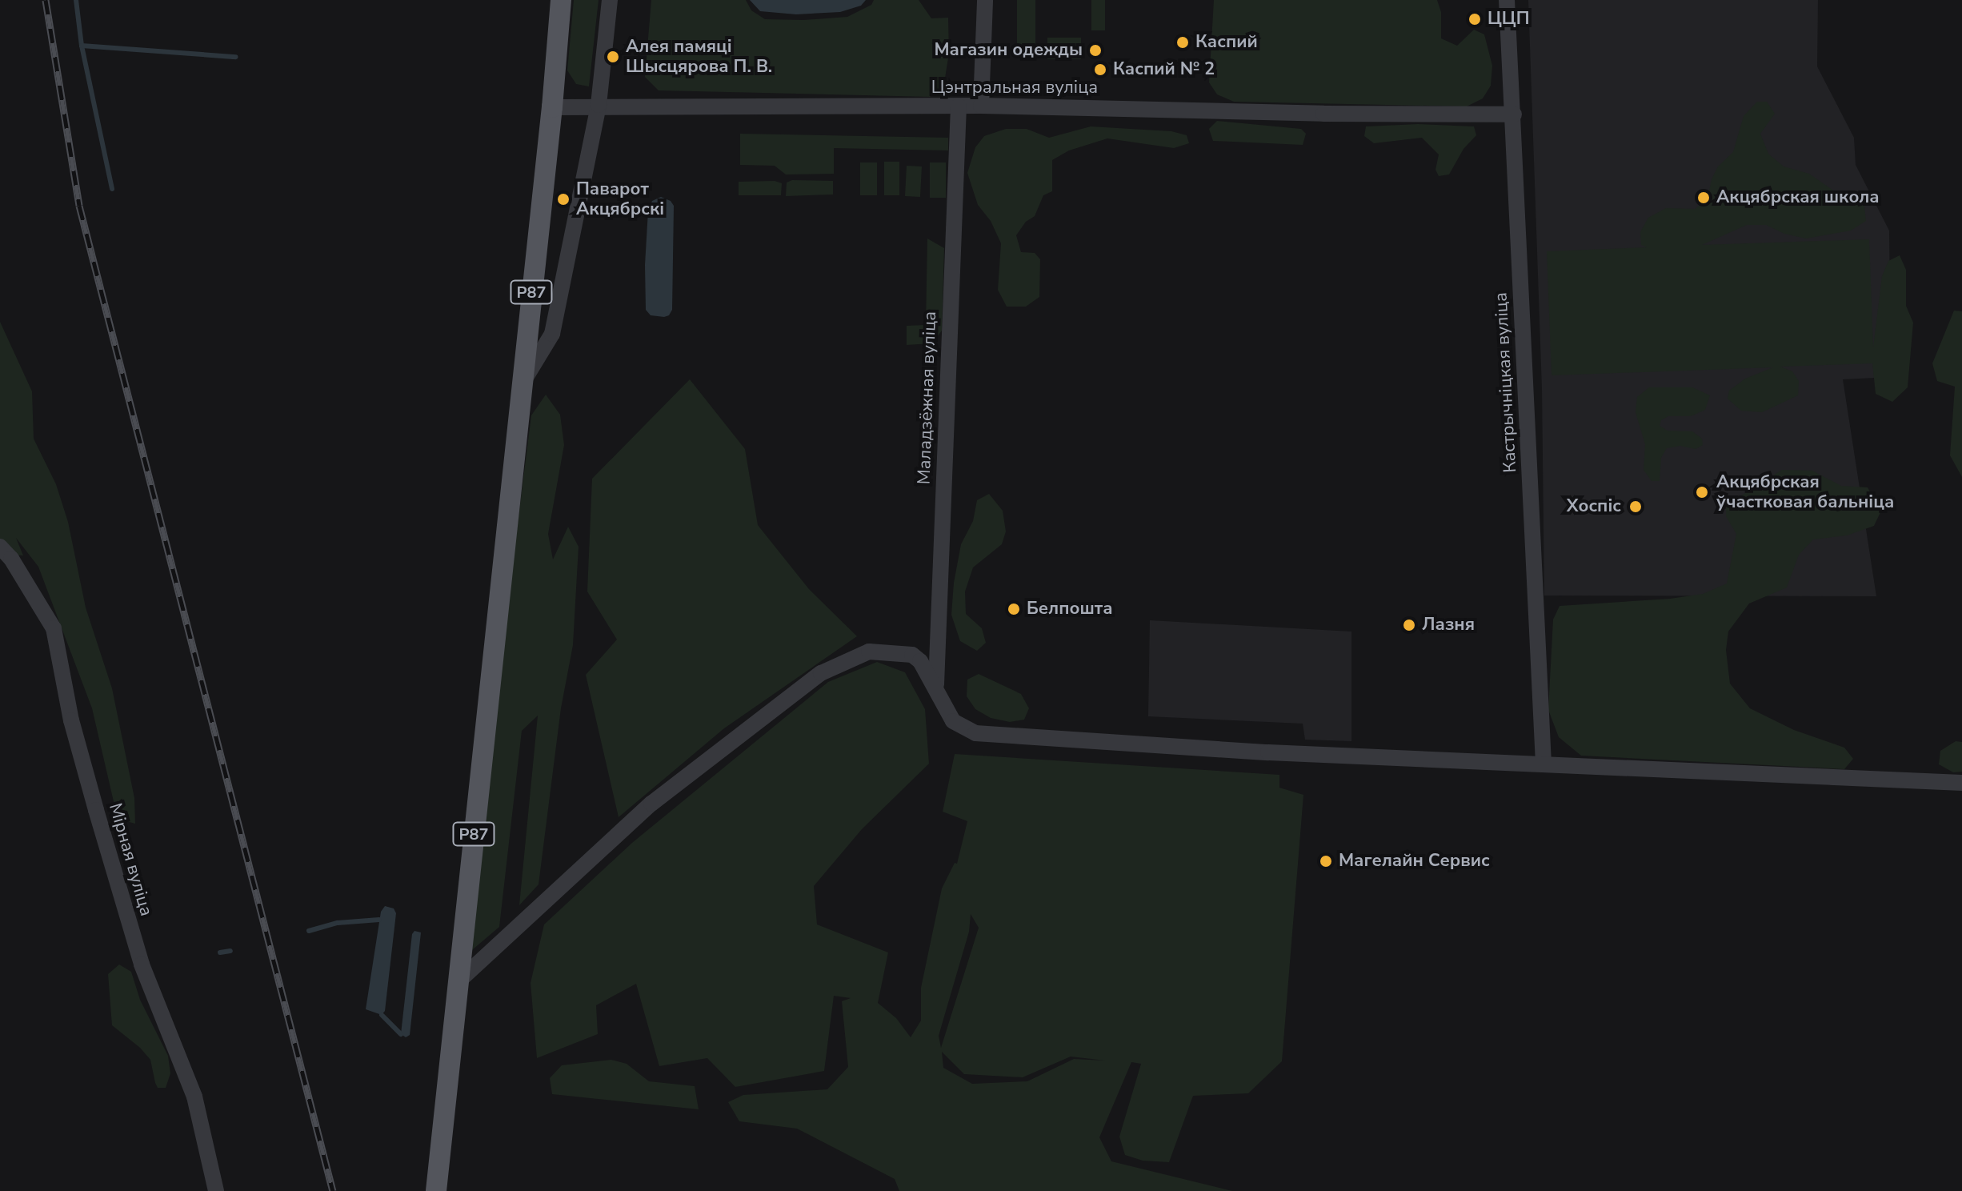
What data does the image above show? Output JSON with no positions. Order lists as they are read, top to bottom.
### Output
{
  "streets": {
    "main road": ["Р87"],
    "street": [
      "Цэнтральная вуліца",
      "Кастрычніцкая вуліца",
      "Маладзёжная вуліца",
      "Мірная вуліца"
    ]
  },
  "crossings": [
    ["Цэнтральная вуліца", "Р87"],
    ["Цэнтральная вуліца", "Кастрычніцкая вуліца"],
    ["Цэнтральная вуліца", "Маладзёжная вуліца"]
  ],
  "places": [
    "ЦЦП",
    "Каспий",
    "Магазин одежды",
    "Алея памяці Шысцярова П. В.",
    "Каспий № 2",
    "Акцябрская школа",
    "Паварот Акцябрскі",
    "Акцябрская ўчастковая бальніца",
    "Хоспіс",
    "Белпошта",
    "Лазня",
    "Магелайн Сервис"
  ]
}
